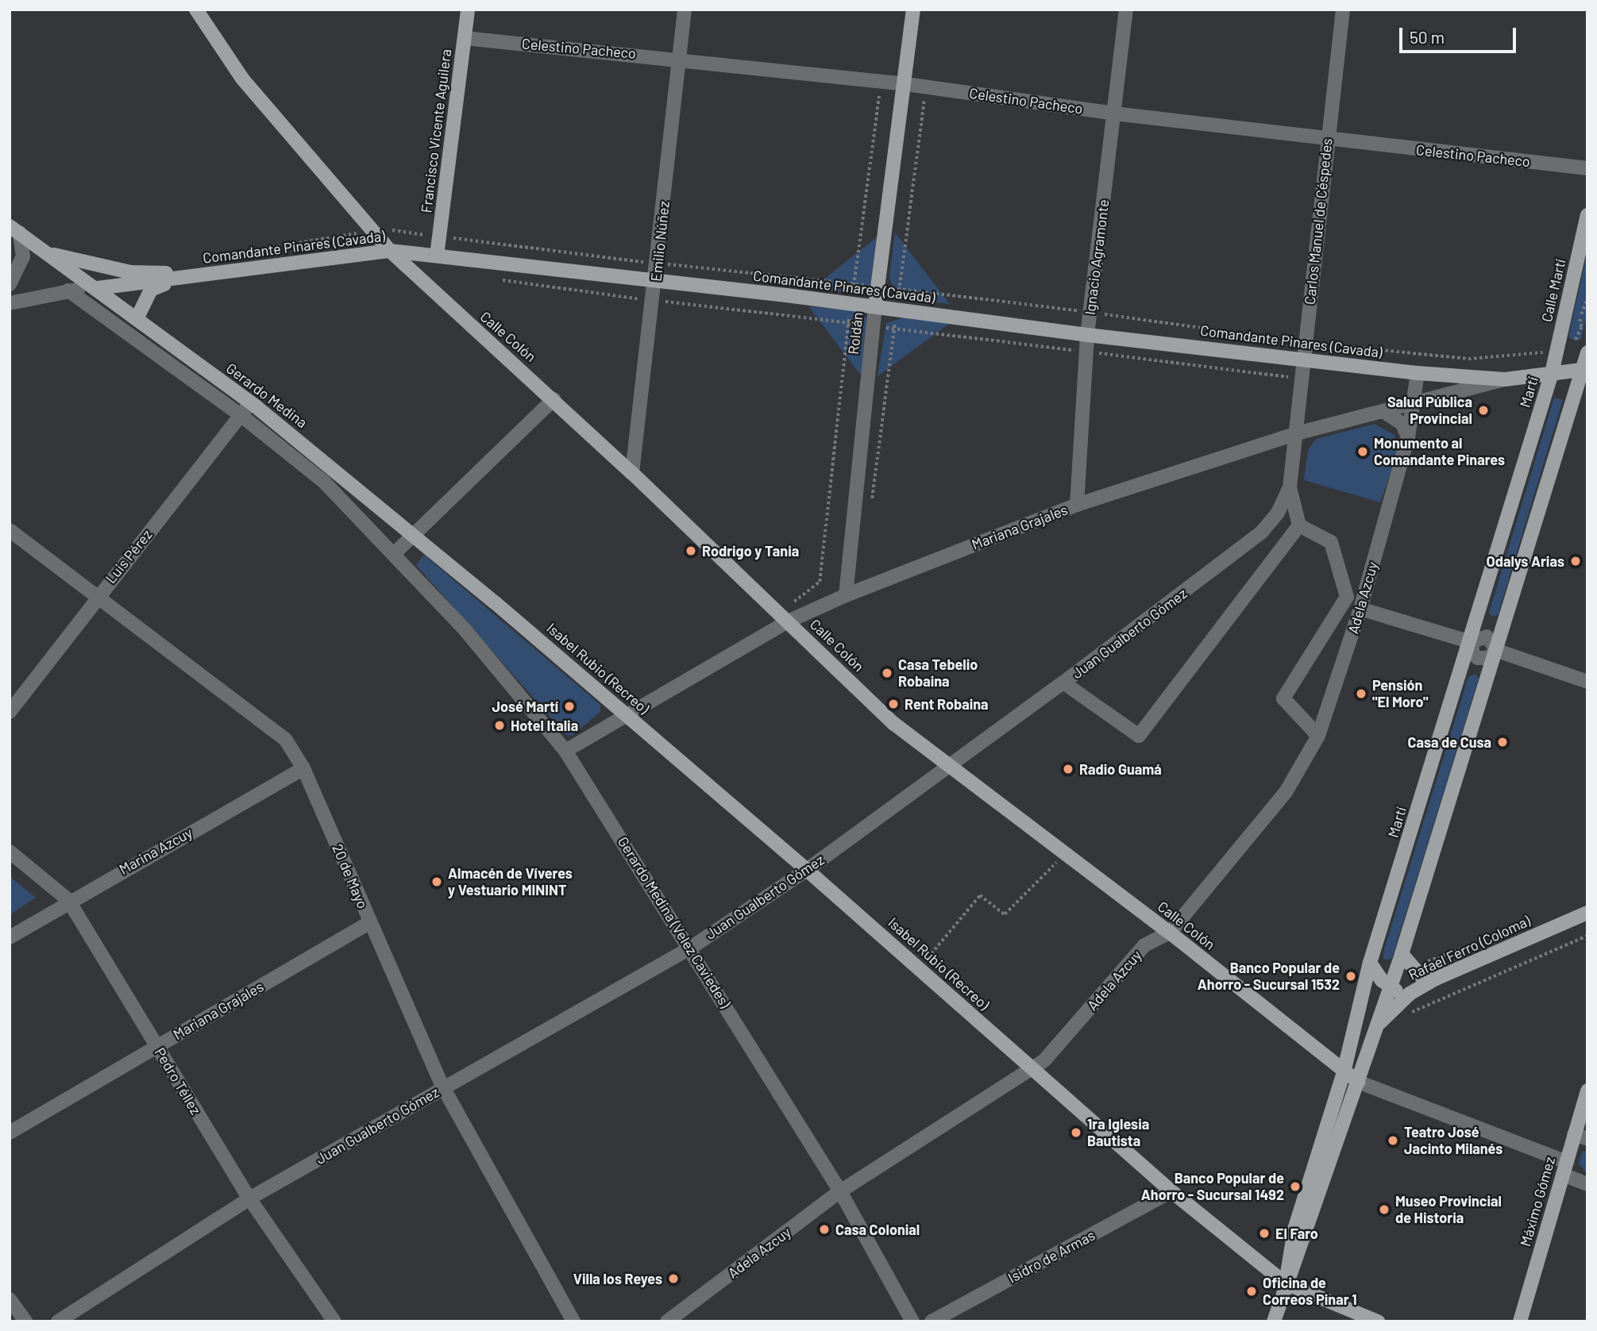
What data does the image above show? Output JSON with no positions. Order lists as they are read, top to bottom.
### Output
{
  "streets": {
    "main road": [
      "Francisco Vicente Aguilera",
      "Comandante Pinares (Cavada)",
      "Calle Martí",
      "Roldán",
      "Calle Colón",
      "Martí",
      "Gerardo Medina",
      "Isabel Rubio (Recreo)",
      "Rafael Ferro (Coloma)",
      "Máximo Gómez"
    ],
    "street": [
      "Celestino Pacheco",
      "Carlos Manuel de Céspedes",
      "Emilio Núñez",
      "Ignacio Agramonte",
      "Mariana Grajales",
      "Luis Pérez",
      "Adela Azcuy",
      "Juan Gualberto Gómez",
      "Marina Azcuy",
      "20 de Mayo",
      "Gerardo Medina (Velez Caviedes)",
      "Pedro Téllez",
      "Isidro de Armas"
    ]
  },
  "crossings": [
    ["Celestino Pacheco", "Francisco Vicente Aguilera"],
    ["Celestino Pacheco", "Carlos Manuel de Céspedes"],
    ["Celestino Pacheco", "Emilio Núñez"],
    ["Celestino Pacheco", "Ignacio Agramonte"],
    ["Celestino Pacheco", "Roldán"],
    ["Francisco Vicente Aguilera", "Comandante Pinares (Cavada)"],
    ["Carlos Manuel de Céspedes", "Comandante Pinares (Cavada)"],
    ["Carlos Manuel de Céspedes", "Mariana Grajales"],
    ["Carlos Manuel de Céspedes", "Juan Gualberto Gómez"],
    ["Emilio Núñez", "Comandante Pinares (Cavada)"],
    ["Emilio Núñez", "Calle Colón"],
    ["Comandante Pinares (Cavada)", "Ignacio Agramonte"],
    ["Comandante Pinares (Cavada)", "Calle Martí"],
    ["Comandante Pinares (Cavada)", "Roldán"],
    ["Comandante Pinares (Cavada)", "Calle Colón"],
    ["Comandante Pinares (Cavada)", "Martí"],
    ["Comandante Pinares (Cavada)", "Gerardo Medina"],
    ["Comandante Pinares (Cavada)", "Mariana Grajales"],
    ["Comandante Pinares (Cavada)", "Adela Azcuy"],
    ["Ignacio Agramonte", "Mariana Grajales"],
    ["Calle Martí", "Martí"],
    ["Roldán", "Mariana Grajales"],
    ["Calle Colón", "Martí"],
    ["Calle Colón", "Mariana Grajales"],
    ["Calle Colón", "Adela Azcuy"],
    ["Calle Colón", "Juan Gualberto Gómez"],
    ["Calle Colón", "Máximo Gómez"],
    ["Martí", "Isabel Rubio (Recreo)"],
    ["Martí", "Rafael Ferro (Coloma)"],
    ["Gerardo Medina", "Luis Pérez"],
    ["Gerardo Medina", "Isabel Rubio (Recreo)"],
    ["Mariana Grajales", "Adela Azcuy"],
    ["Mariana Grajales", "Juan Gualberto Gómez"],
    ["Mariana Grajales", "Isabel Rubio (Recreo)"],
    ["Mariana Grajales", "20 de Mayo"],
    ["Mariana Grajales", "Gerardo Medina (Velez Caviedes)"],
    ["Mariana Grajales", "Pedro Téllez"],
    ["Luis Pérez", "20 de Mayo"],
    ["Adela Azcuy", "Isabel Rubio (Recreo)"],
    ["Adela Azcuy", "Gerardo Medina (Velez Caviedes)"],
    ["Juan Gualberto Gómez", "Isabel Rubio (Recreo)"],
    ["Juan Gualberto Gómez", "20 de Mayo"],
    ["Juan Gualberto Gómez", "Gerardo Medina (Velez Caviedes)"],
    ["Juan Gualberto Gómez", "Pedro Téllez"],
    ["Isabel Rubio (Recreo)", "Isidro de Armas"],
    ["Marina Azcuy", "20 de Mayo"],
    ["Marina Azcuy", "Pedro Téllez"]
  ],
  "places": [
    "Salud Pública Provincial",
    "Monumento al Comandante Pinares",
    "Rodrigo y Tania",
    "Odalys Arias",
    "Casa Tebelio Robaina",
    "Pensión \"El Moro\"",
    "Rent Robaina",
    "José Martí",
    "Hotel Italia",
    "Casa de Cusa",
    "Radio Guamá",
    "Almacén de Víveres y Vestuario MININT",
    "Banco Popular de Ahorro - Sucursal 1532",
    "1ra Iglesia Bautista",
    "Teatro José Jacinto Milanés",
    "Banco Popular de Ahorro - Sucursal 1492",
    "Museo Provincial de Historia",
    "Casa Colonial",
    "El Faro",
    "Villa los Reyes",
    "Oficina de Correos Pinar 1"
  ],
  "scale_bar": "50 m"
}
